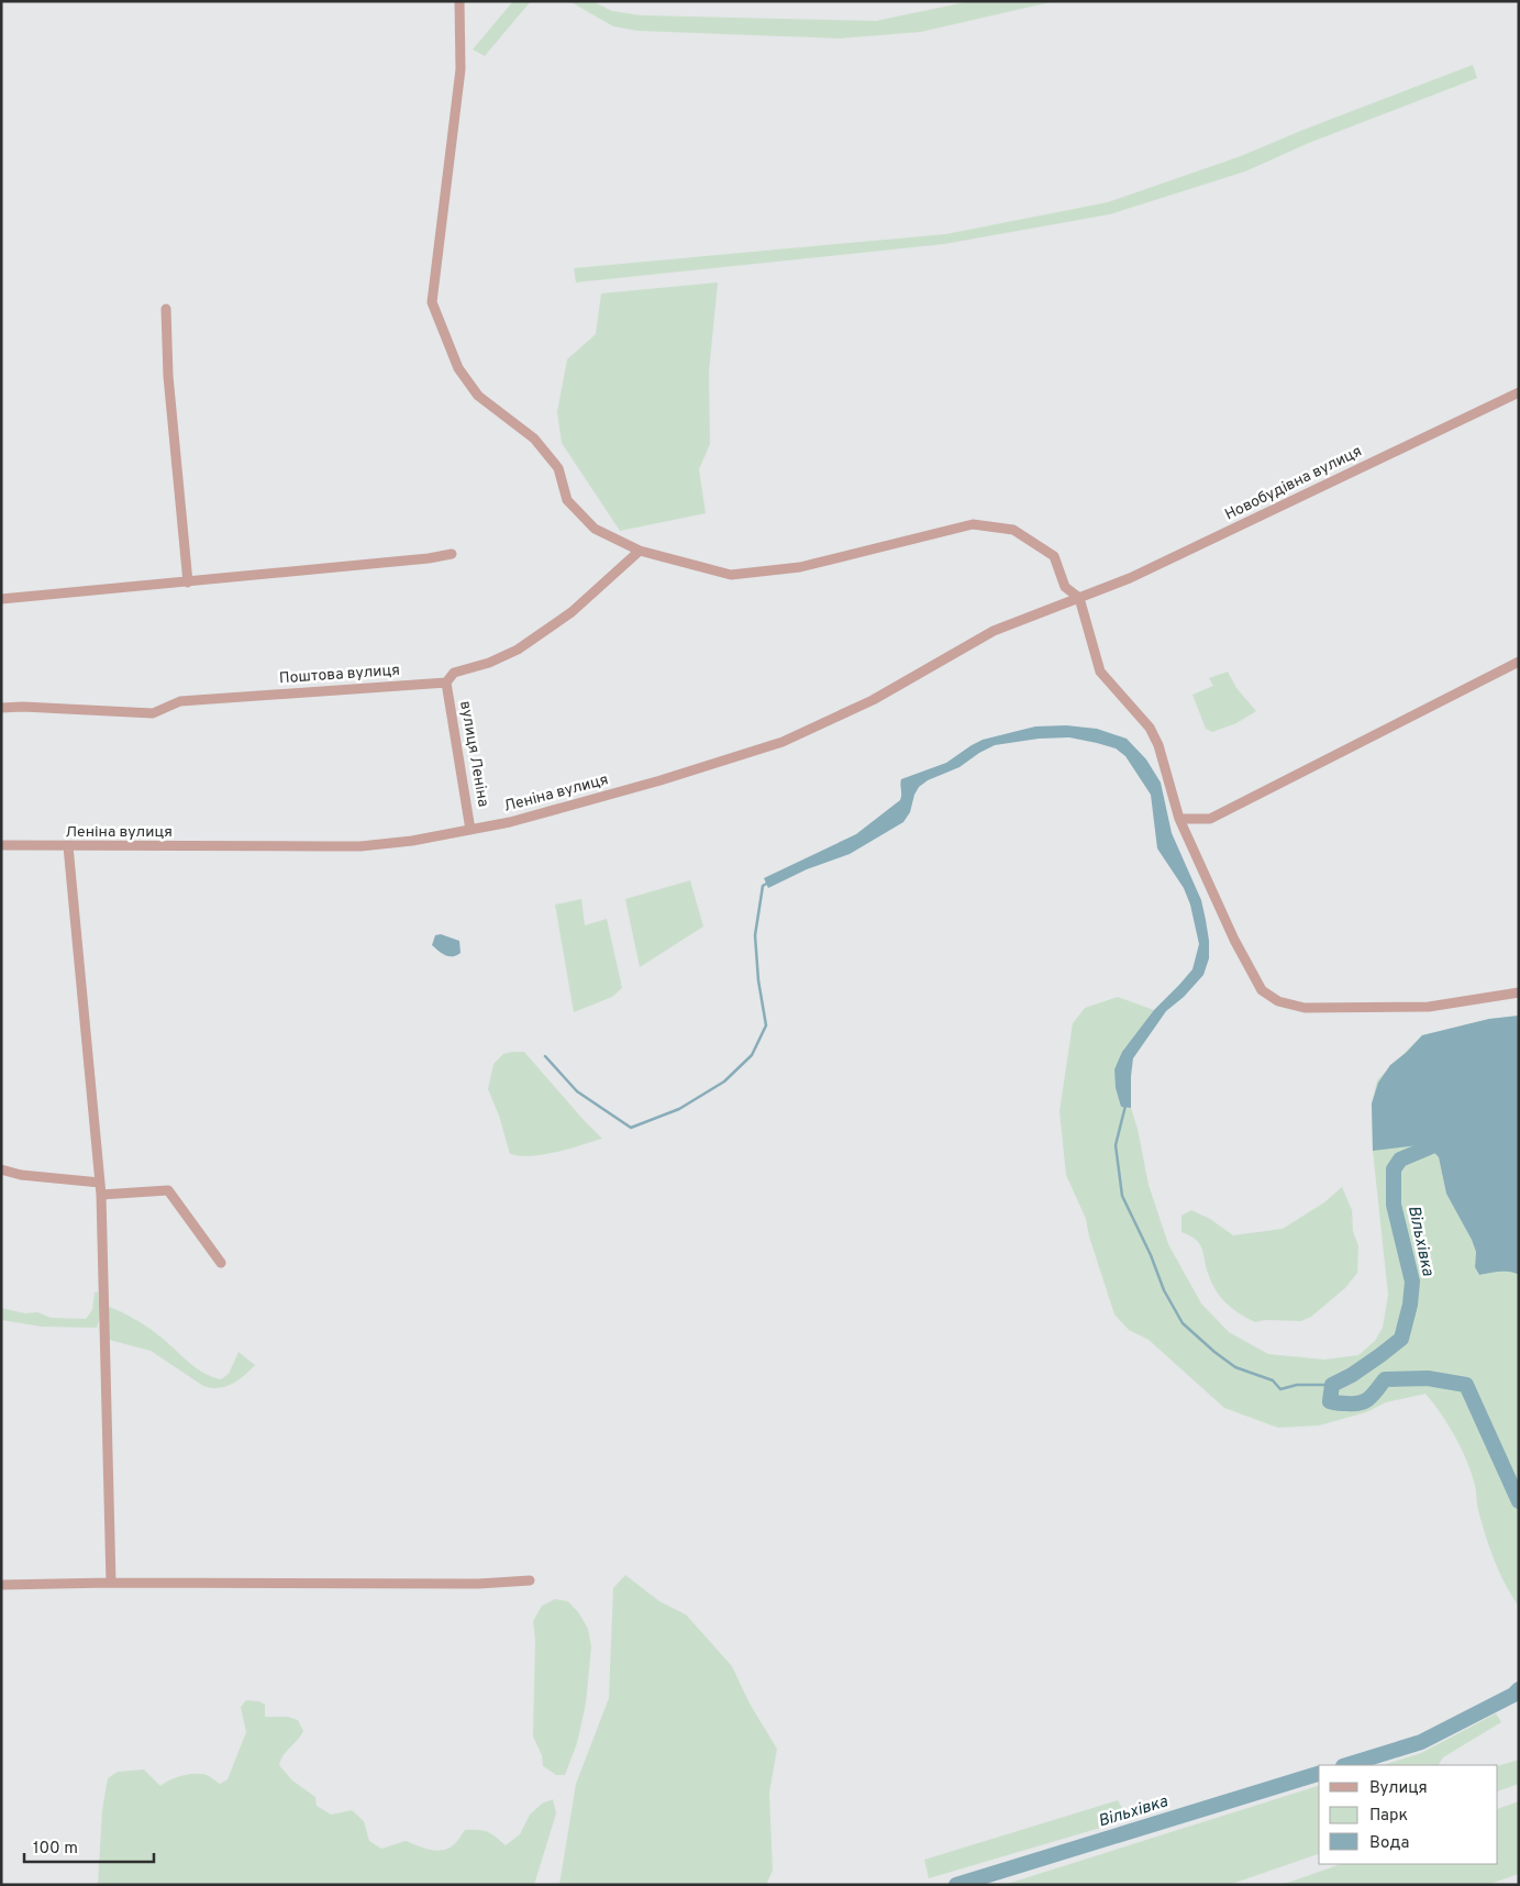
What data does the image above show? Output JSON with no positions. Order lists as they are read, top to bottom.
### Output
{
  "streets": {
    "street": [
      "Новобудівна вулиця",
      "Поштова вулиця",
      "вулиця Леніна",
      "Леніна вулиця"
    ]
  },
  "crossings": [
    ["Новобудівна вулиця", "Леніна вулиця"],
    ["Поштова вулиця", "вулиця Леніна"],
    ["вулиця Леніна", "Леніна вулиця"]
  ],
  "water": ["Вільхівка"],
  "legend": ["Вулиця", "Парк", "Вода"],
  "scale_bar": "100 m"
}
